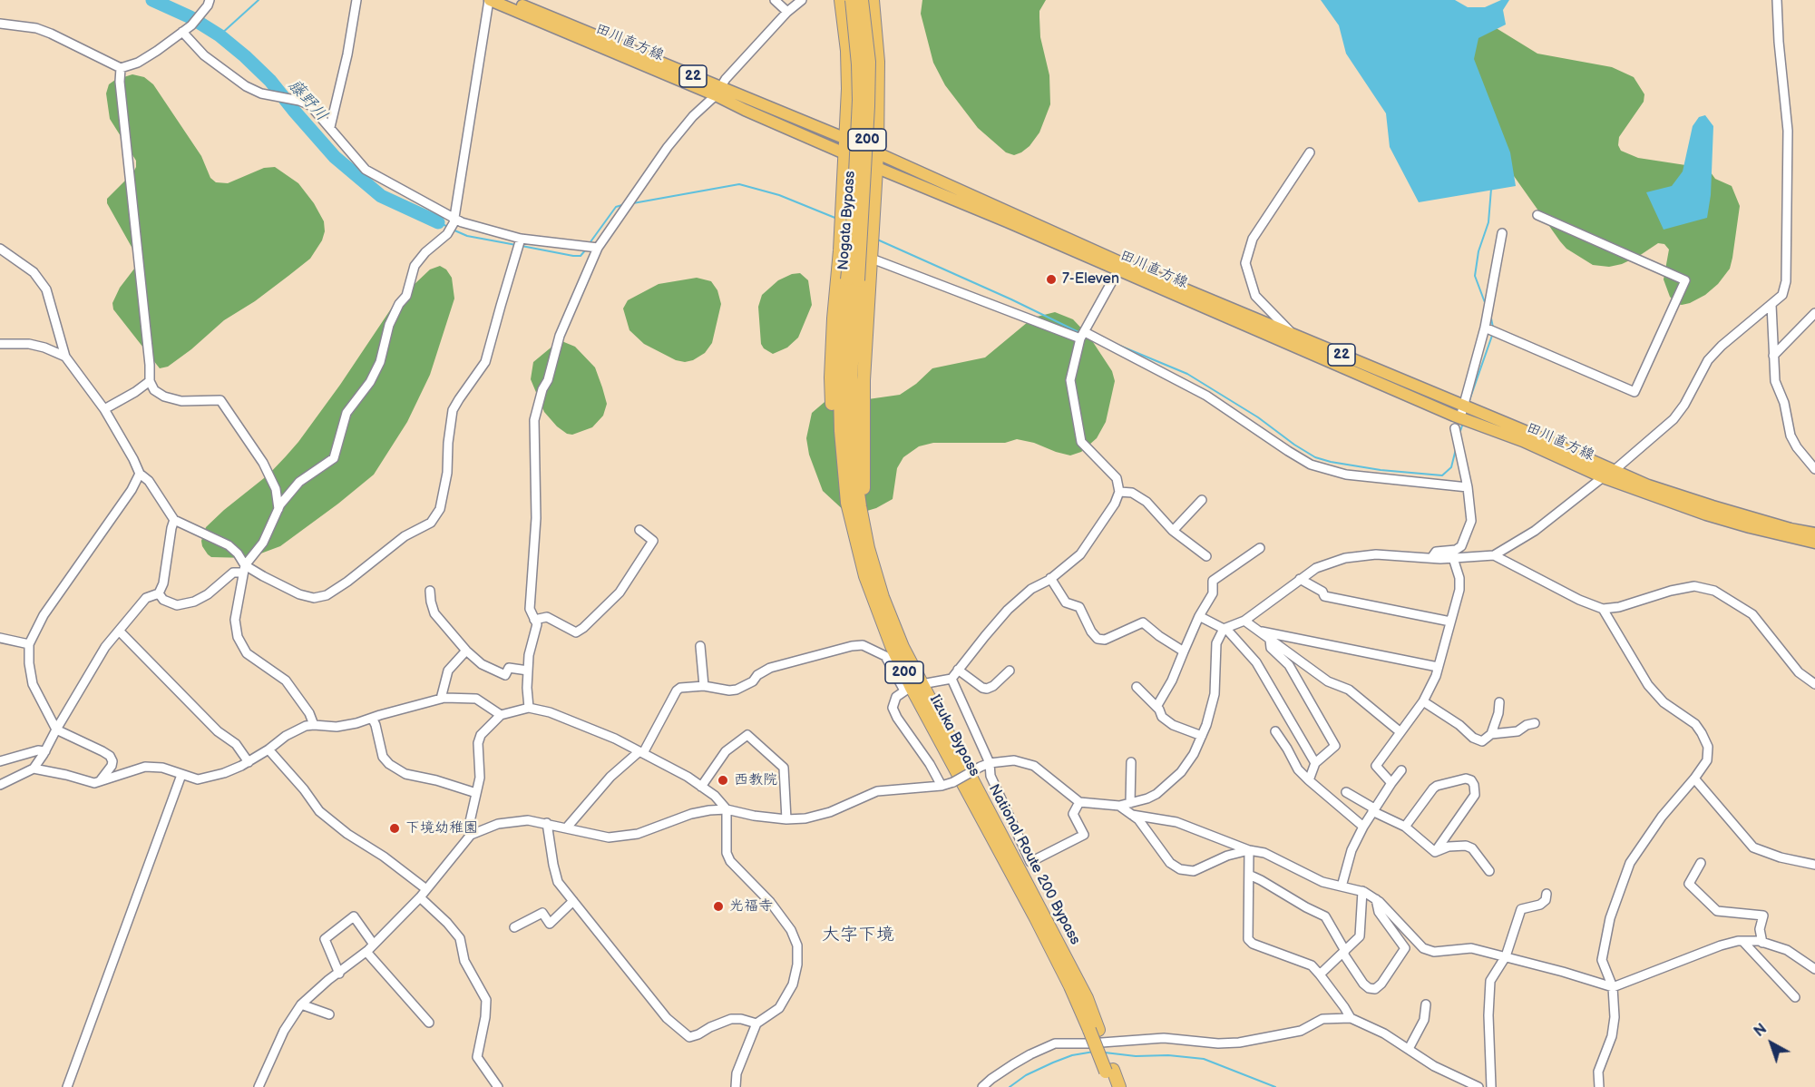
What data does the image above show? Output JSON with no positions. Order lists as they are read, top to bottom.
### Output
{
  "streets": {
    "highway": [
      "200",
      "Nogata Bypass",
      "Iizuka Bypass",
      "National Route 200 Bypass"
    ],
    "main road": ["田川直方線", "22"]
  },
  "crossings": [
    ["200", "National Route 200 Bypass"],
    ["Nogata Bypass", "Iizuka Bypass"],
    ["Nogata Bypass", "National Route 200 Bypass"],
    ["Iizuka Bypass", "National Route 200 Bypass"]
  ],
  "districts": ["大字下境"],
  "water": ["藤野川"],
  "places": [
    "7-Eleven",
    "西教院",
    "下境幼稚園",
    "光福寺"
  ],
  "north": "top left"
}
